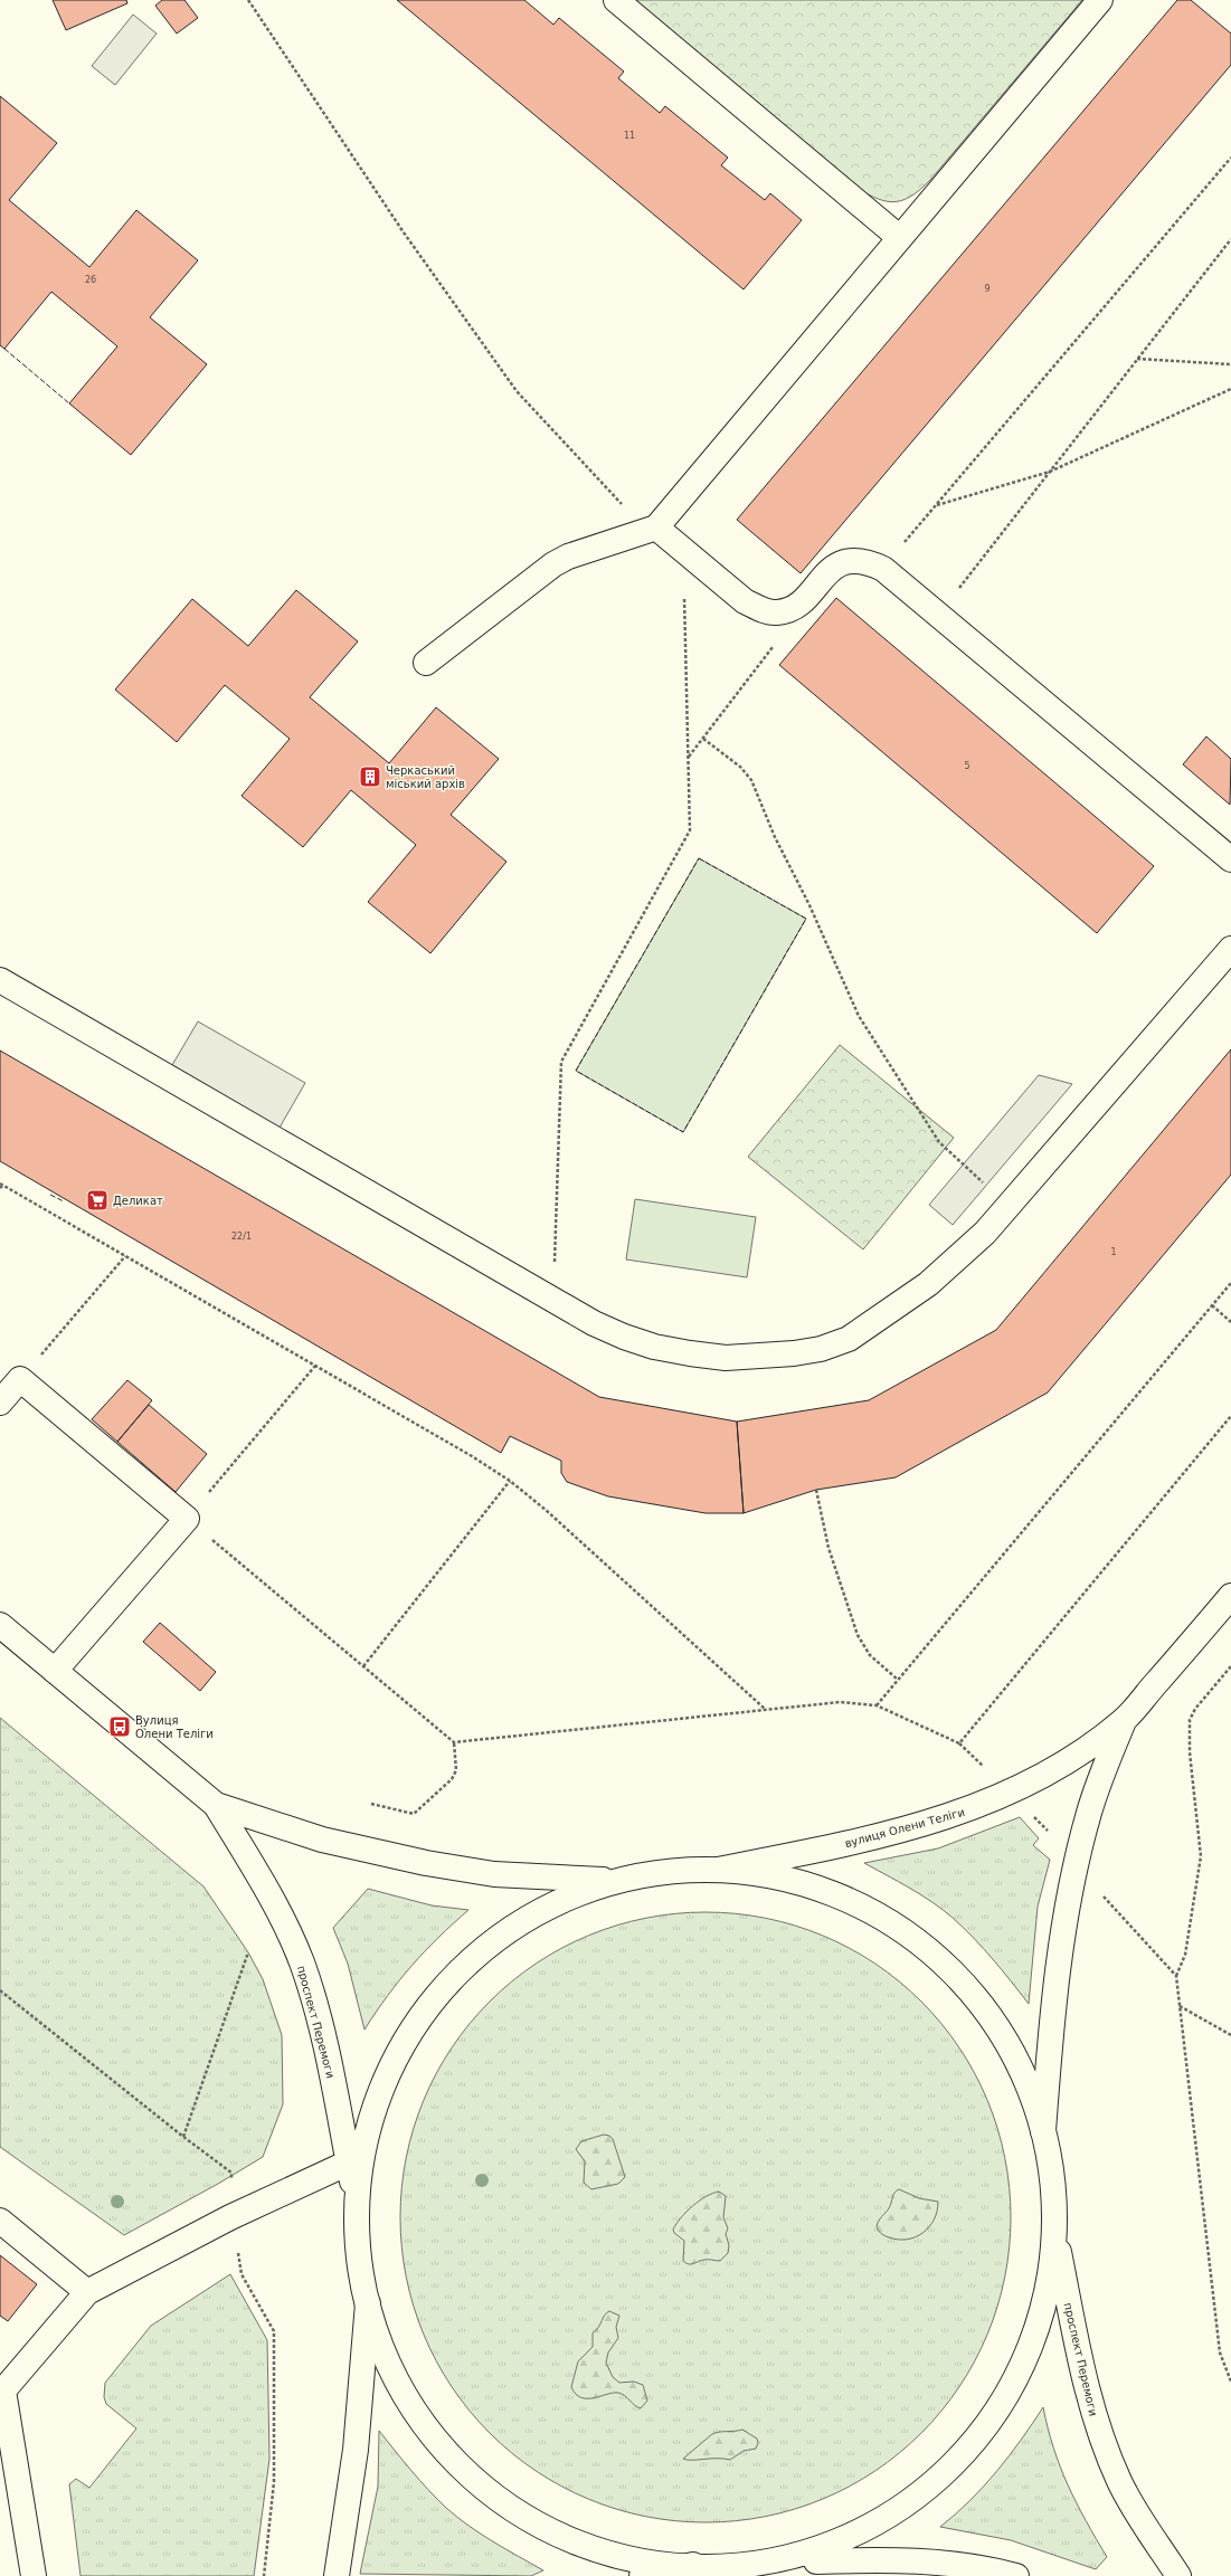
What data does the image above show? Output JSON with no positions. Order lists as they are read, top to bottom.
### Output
{
  "streets": {
    "main road": ["вулиця Олени Теліги", "проспект Перемоги"]
  },
  "places": {
    "building": ["Черкаський міський архів"],
    "supermarket": ["Деликат"],
    "bus stop": ["Вулиця Олени Теліги"]
  },
  "house_numbers": [
    "11",
    "26",
    "9",
    "5",
    "22/1",
    "1"
  ]
}
